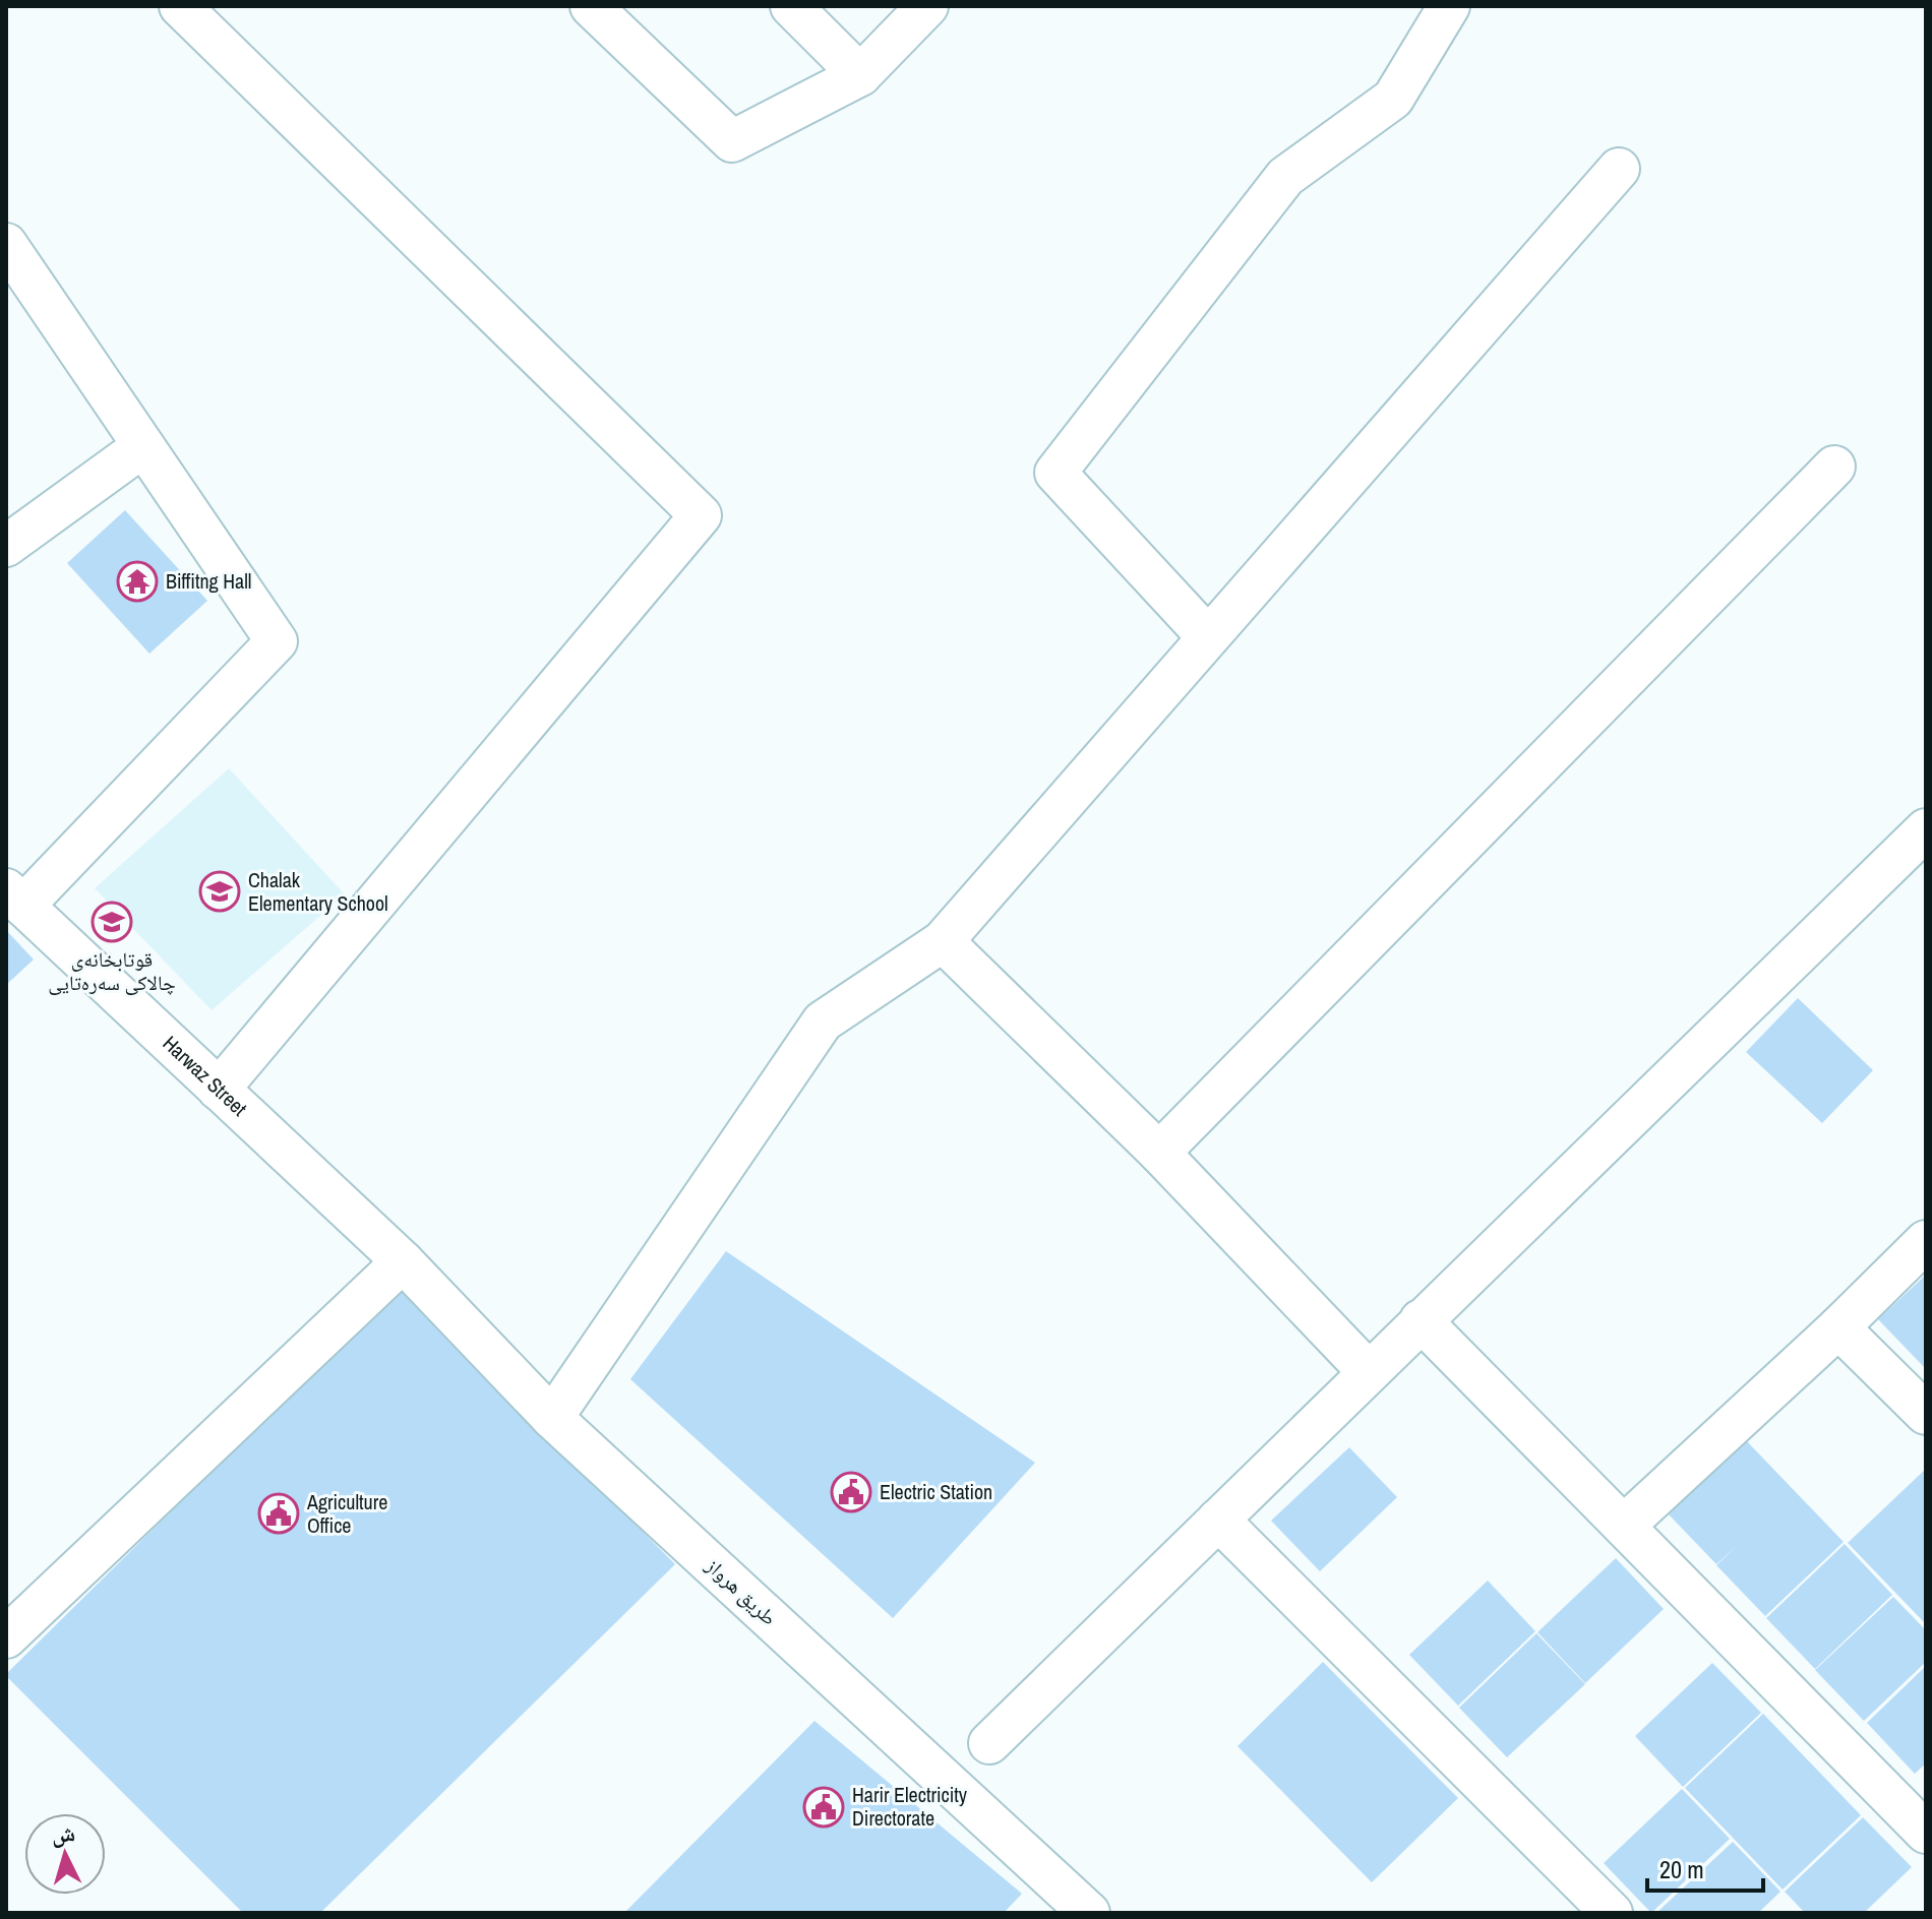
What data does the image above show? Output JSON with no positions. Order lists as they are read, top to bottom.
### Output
{
  "streets": {
    "street": ["Harwaz Street", "طريق هرواز"]
  },
  "crossings": [
    ["Harwaz Street", "طريق هرواز"]
  ],
  "places": {
    "temple": ["Biffitng Hall"],
    "school or university": ["Chalak Elementary School", "قوتابخانەی چالاکی سەرەتایی"],
    "public building": ["Electric Station", "Agriculture Office", "Harir Electricity Directorate"]
  },
  "scale_bar": "20 m",
  "north": "top"
}
